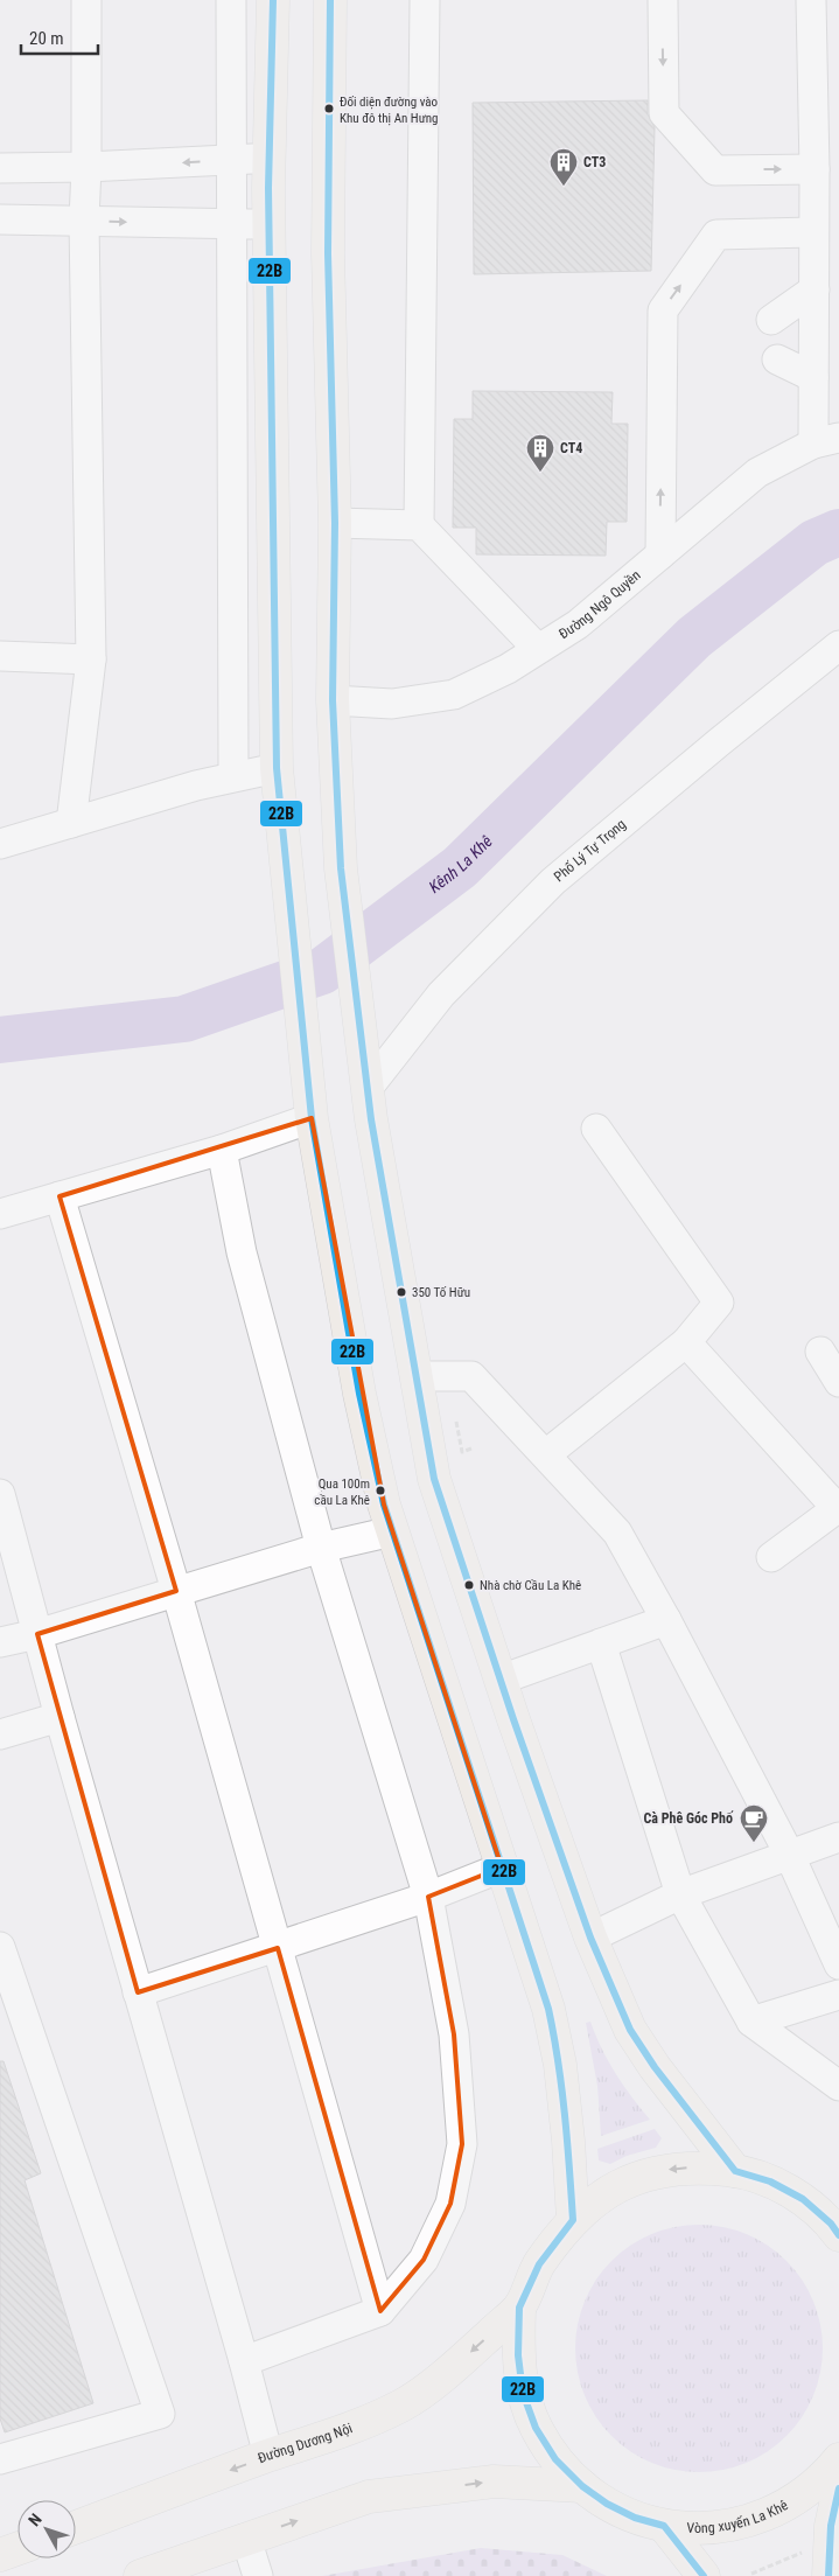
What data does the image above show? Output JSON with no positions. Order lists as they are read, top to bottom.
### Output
{
  "streets": {
    "main road": ["Đường Dương Nội", "Vòng xuyến La Khê"],
    "street": ["Đường Ngô Quyền", "Phố Lý Tự Trọng"]
  },
  "crossings": [
    ["Đường Dương Nội", "Vòng xuyến La Khê"]
  ],
  "water": ["Kênh La Khê"],
  "places": {
    "other": [
      "Đối diện đường vào Khu đô thị An Hưng",
      "350 Tố Hữu",
      "Qua 100m cầu La Khê",
      "Nhà chờ Cầu La Khê"
    ],
    "building": ["CT3", "CT4"],
    "cafe": ["Cà Phê Góc Phố"]
  },
  "lines": ["transit line 22B"],
  "scale_bar": "20 m",
  "north": "top left"
}
